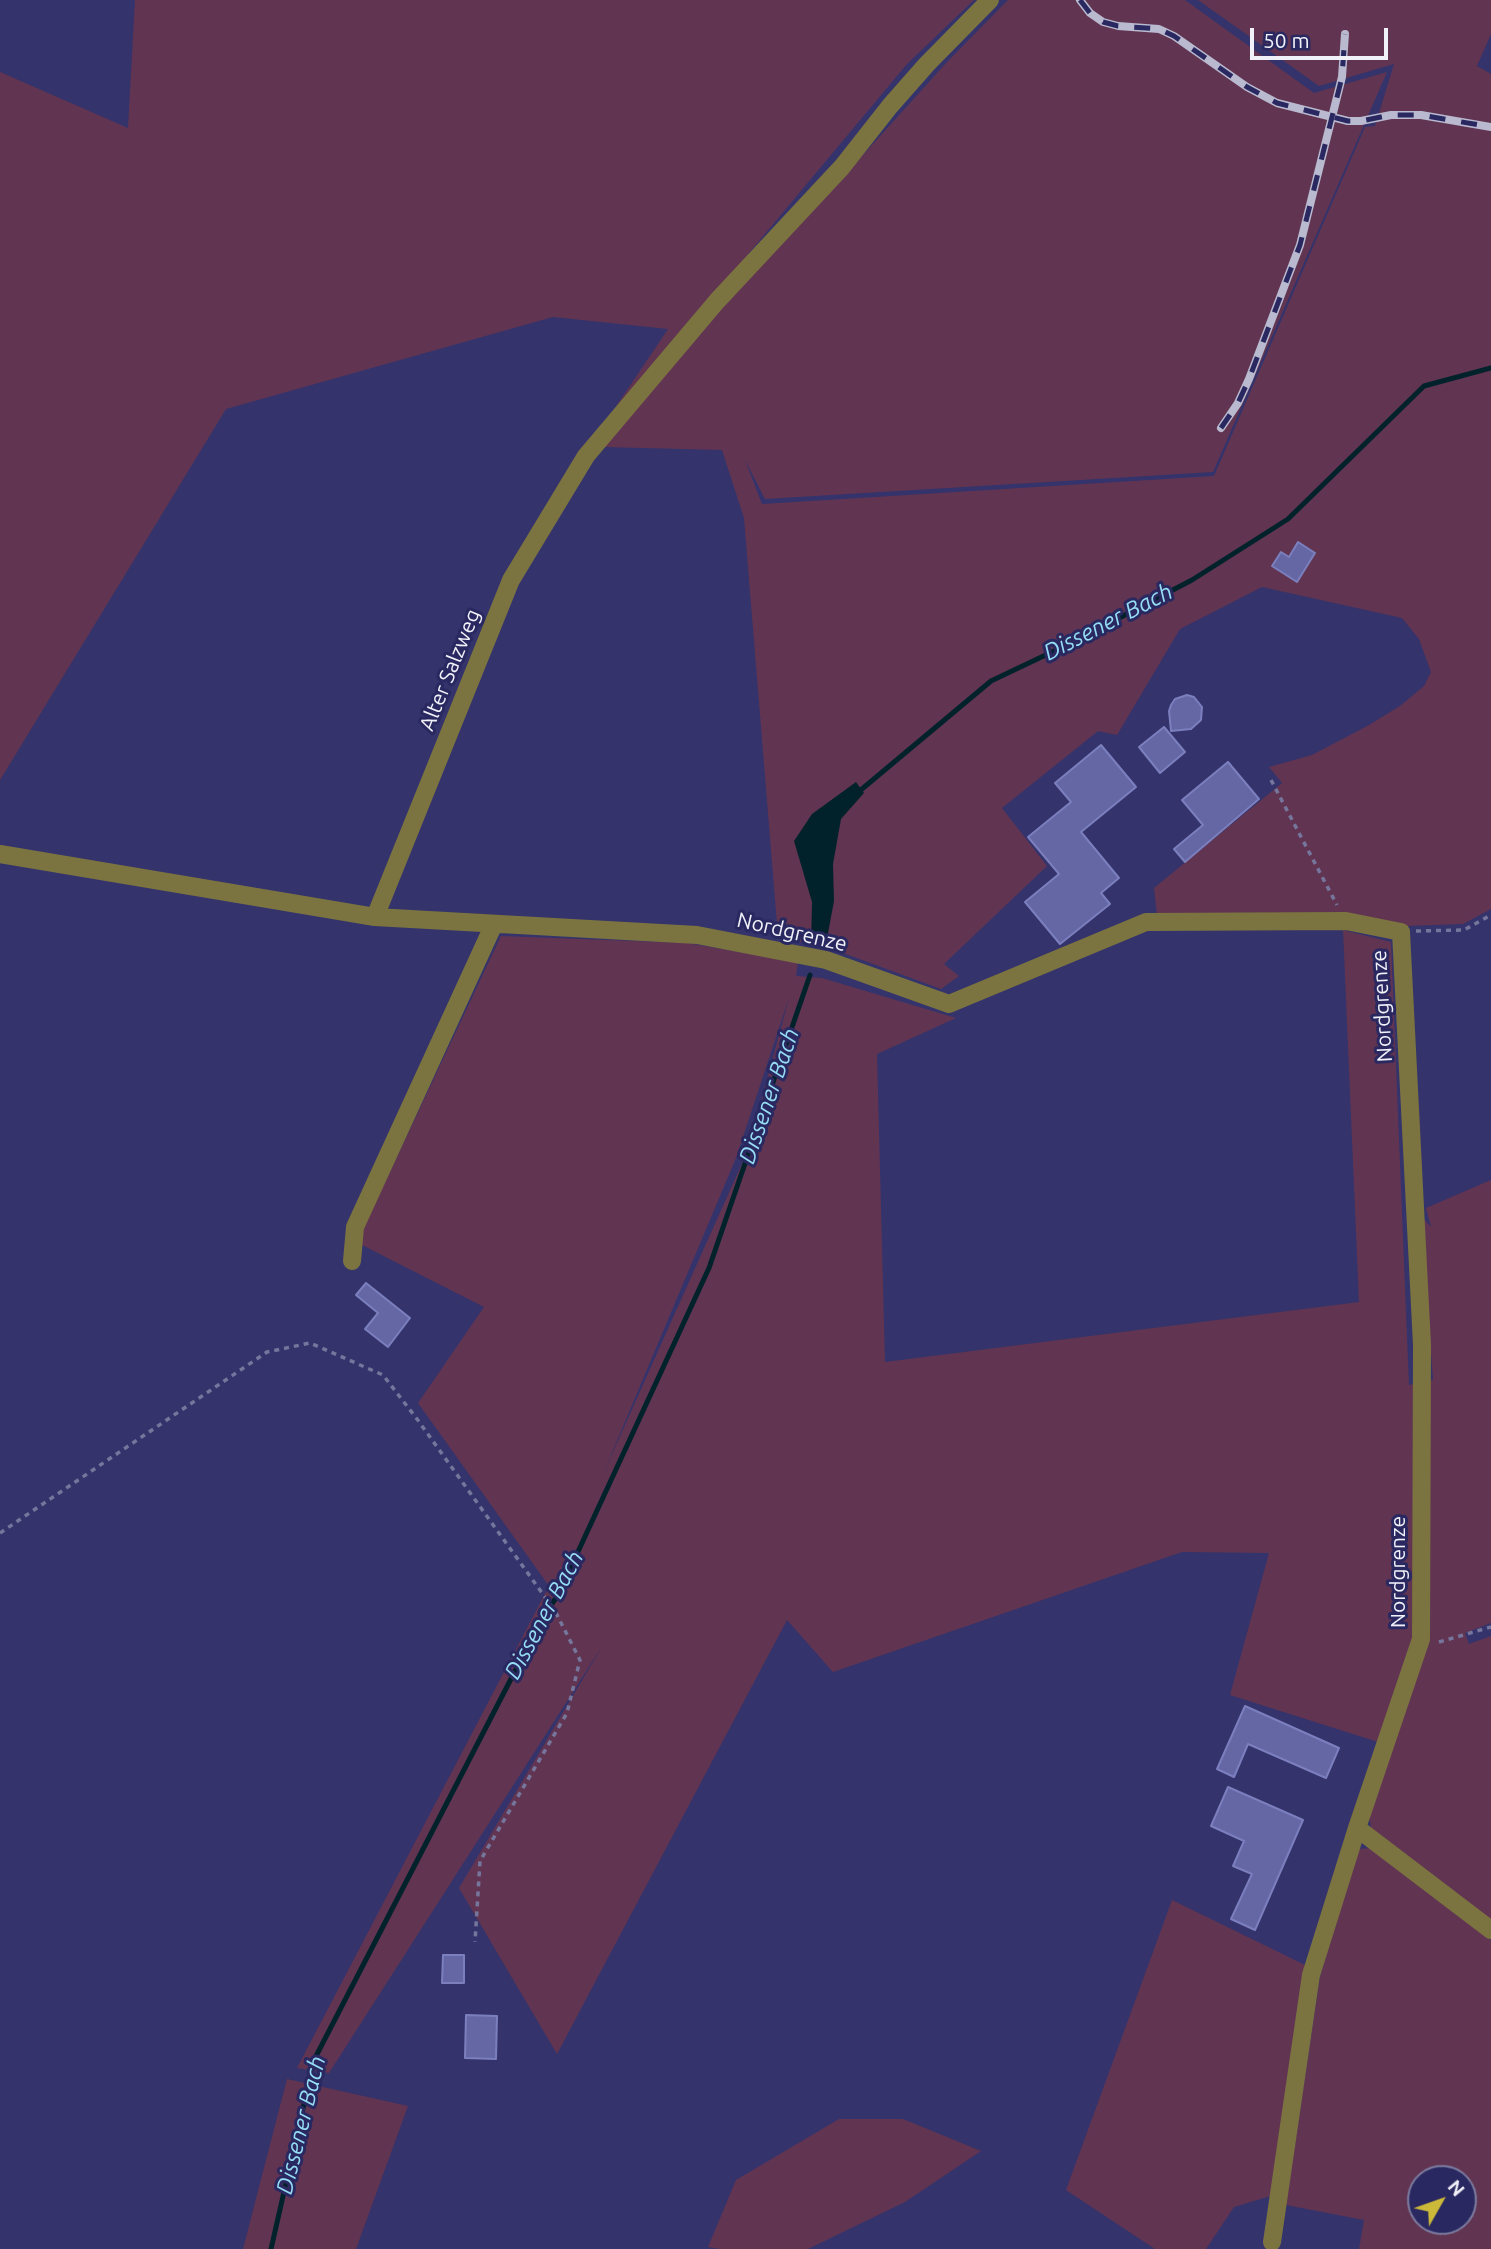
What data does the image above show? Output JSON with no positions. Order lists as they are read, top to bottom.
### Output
{
  "streets": {
    "street": ["Alter Salzweg", "Nordgrenze"]
  },
  "crossings": [
    ["Alter Salzweg", "Nordgrenze"]
  ],
  "water": ["Dissener Bach"],
  "scale_bar": "50 m",
  "north": "top right"
}
